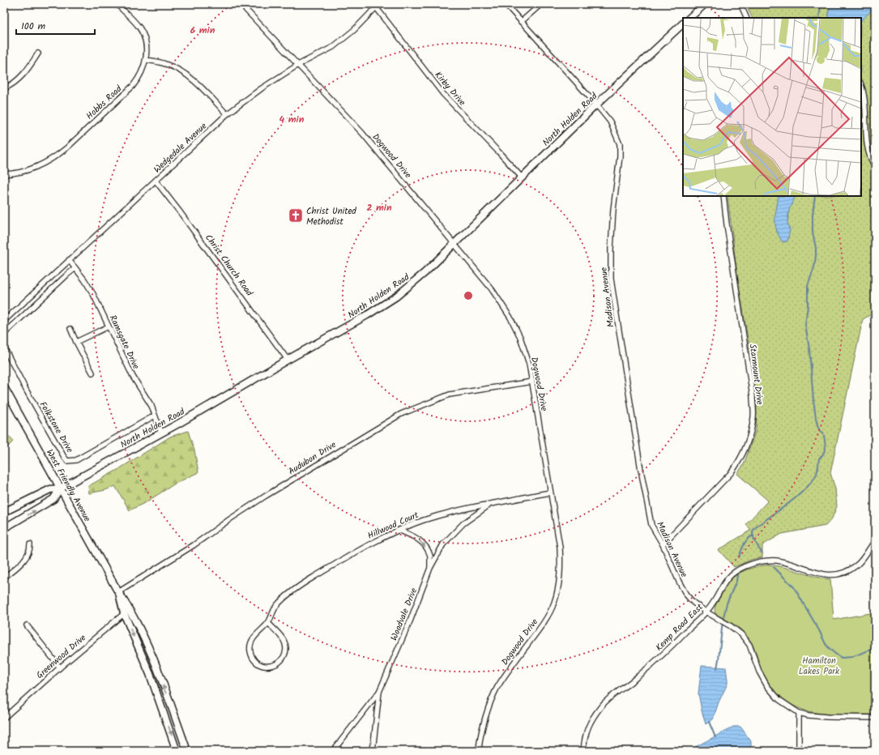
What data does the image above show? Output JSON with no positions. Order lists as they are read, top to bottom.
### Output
{
  "streets": {
    "main road": ["North Holden Road", "West Friendly Avenue"],
    "street": [
      "Kirby Drive",
      "Hobbs Road",
      "Wedgedale Avenue",
      "Dogwood Drive",
      "Christ Church Road",
      "Madison Avenue",
      "Ramsgate Drive",
      "Starmount Drive",
      "Folkstone Drive",
      "Audubon Drive",
      "Hillwood Court",
      "Woodvale Drive",
      "Kemp Road East",
      "Greenwood Drive"
    ]
  },
  "crossings": [
    ["Kirby Drive", "North Holden Road"],
    ["Kirby Drive", "Wedgedale Avenue"],
    ["North Holden Road", "Dogwood Drive"],
    ["North Holden Road", "Christ Church Road"],
    ["North Holden Road", "Madison Avenue"],
    ["North Holden Road", "Ramsgate Drive"],
    ["North Holden Road", "West Friendly Avenue"],
    ["Wedgedale Avenue", "Dogwood Drive"],
    ["Wedgedale Avenue", "Christ Church Road"],
    ["Wedgedale Avenue", "Ramsgate Drive"],
    ["Dogwood Drive", "Audubon Drive"],
    ["Dogwood Drive", "Hillwood Court"],
    ["Madison Avenue", "Starmount Drive"],
    ["Madison Avenue", "Kemp Road East"],
    ["Ramsgate Drive", "Folkstone Drive"],
    ["Audubon Drive", "West Friendly Avenue"],
    ["West Friendly Avenue", "Greenwood Drive"],
    ["Hillwood Court", "Woodvale Drive"]
  ],
  "parks": ["Hamilton Lakes Park"],
  "places": {
    "church": ["Christ United Methodist"]
  },
  "scale_bar": "100 m",
  "rings": ["6 min", "4 min", "2 min"]
}
